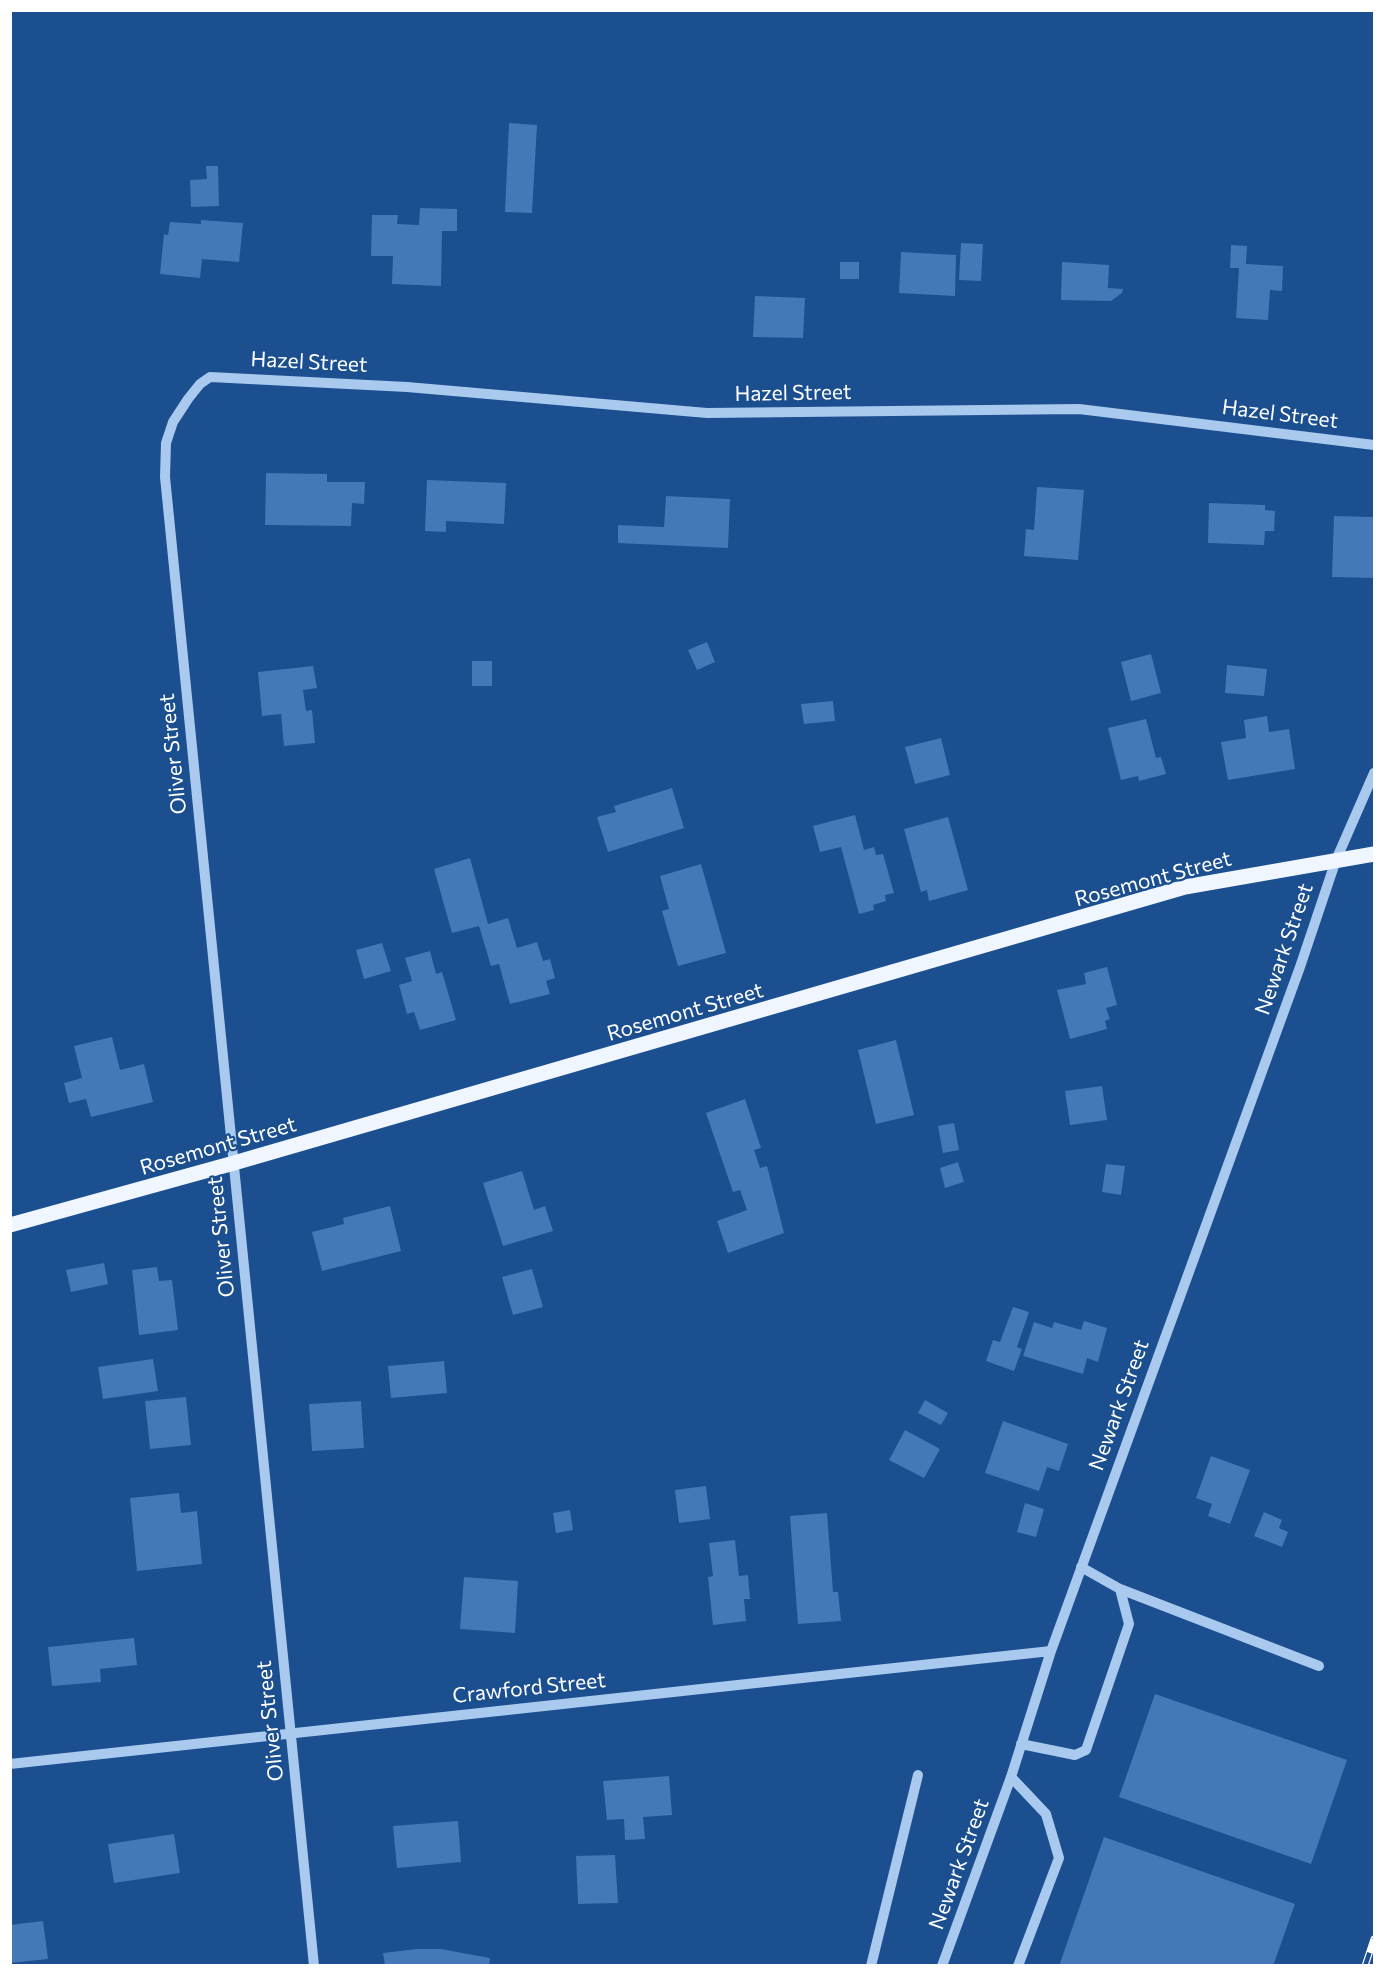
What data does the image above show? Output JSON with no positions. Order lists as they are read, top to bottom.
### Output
{
  "streets": {
    "main road": ["Rosemont Street"],
    "street": [
      "Hazel Street",
      "Oliver Street",
      "Newark Street",
      "Crawford Street"
    ]
  },
  "crossings": [
    ["Hazel Street", "Oliver Street"],
    ["Oliver Street", "Rosemont Street"],
    ["Oliver Street", "Crawford Street"],
    ["Rosemont Street", "Newark Street"],
    ["Newark Street", "Crawford Street"]
  ]
}
